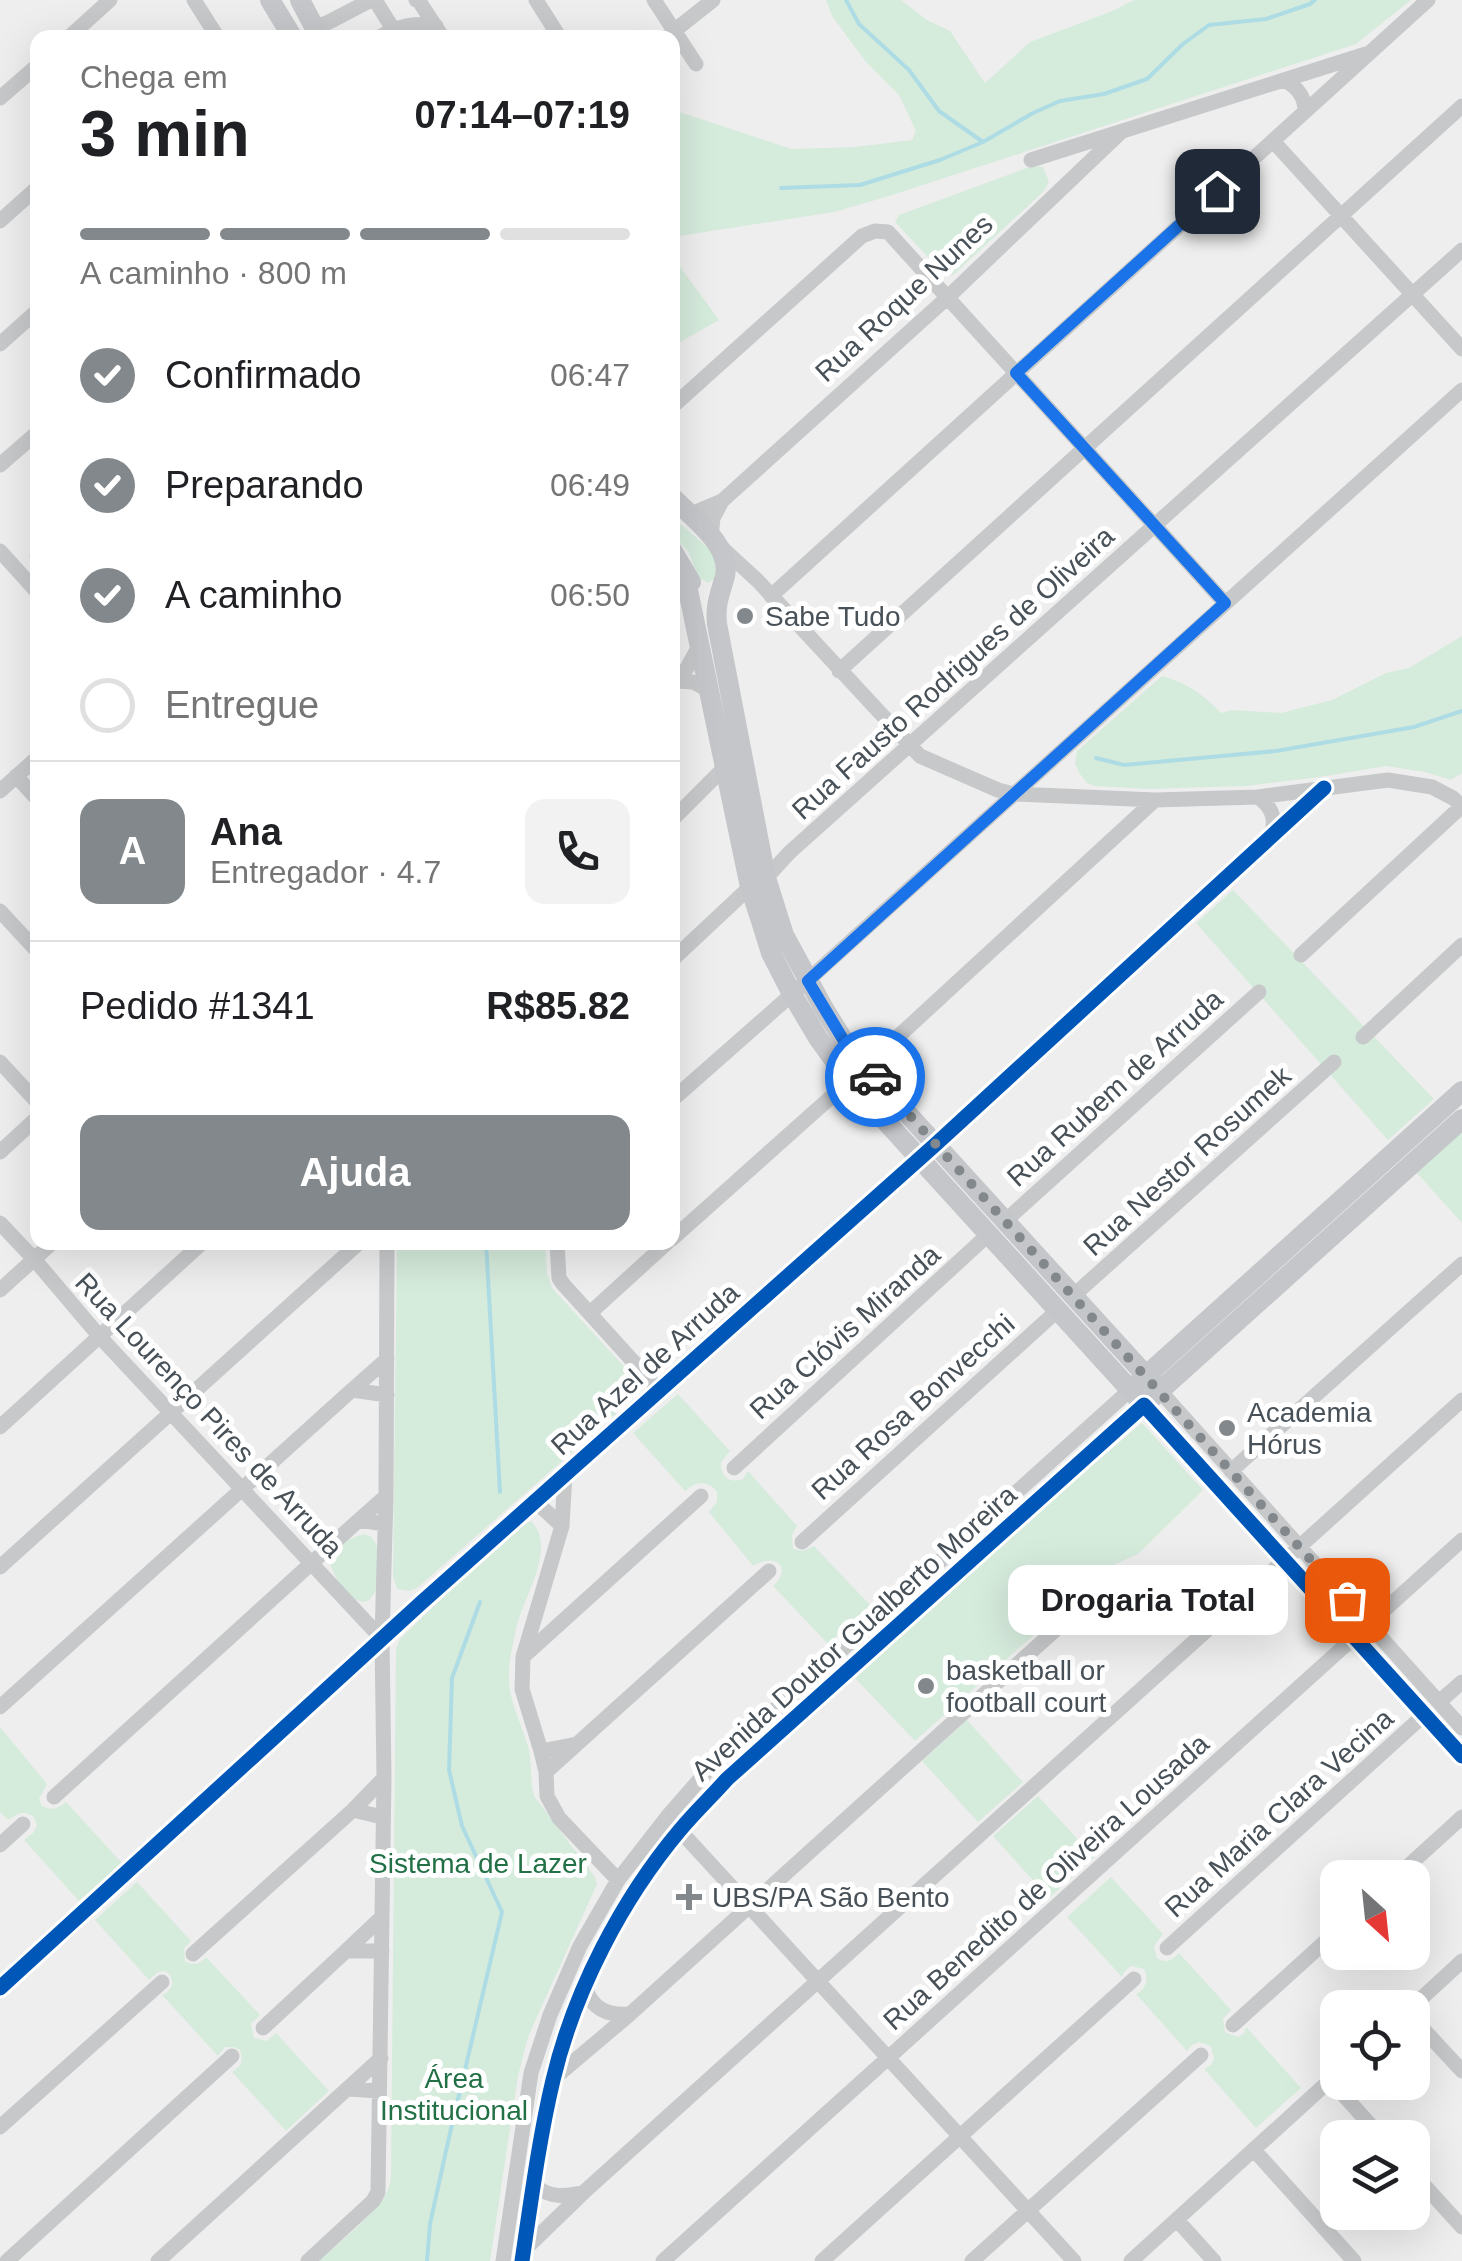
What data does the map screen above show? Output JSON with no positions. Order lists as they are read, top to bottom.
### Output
{
  "streets": {
    "main road": ["Avenida Doutor Gualberto Moreira"],
    "street": [
      "Rua Roque Nunes",
      "Rua Fausto Rodrigues de Oliveira",
      "Rua Rubem de Arruda",
      "Rua Nestor Rosumek",
      "Rua Clóvis Miranda",
      "Rua Azel de Arruda",
      "Rua Rosa Bonvecchi",
      "Rua Lourenço Pires de Arruda",
      "Rua Maria Clara Vecina",
      "Rua Benedito de Oliveira Lousada"
    ]
  },
  "crossings": [
    ["Rua Rubem de Arruda", "Rua Clóvis Miranda"],
    ["Rua Nestor Rosumek", "Rua Rosa Bonvecchi"],
    ["Rua Azel de Arruda", "Rua Lourenço Pires de Arruda"]
  ],
  "parks": ["Sistema de Lazer", "Área Institucional"],
  "places": {
    "other": [
      "Sabe Tudo",
      "Academia Hórus",
      "Drogaria Total",
      "basketball or football court"
    ],
    "health": ["UBS/PA São Bento"]
  },
  "north": "bottom right",
  "page": {
    "heading": ["3 min", "Chega em", "07:14–07:19"],
    "panel": [
      "Ana",
      "Entregador · 4.7",
      "Pedido #1341",
      "R$85.82"
    ],
    "bar": "A caminho · 800 m",
    "list": [
      ["Confirmado", "06:47"],
      ["Preparando", "06:49"],
      ["A caminho", "06:50"],
      "Entregue"
    ],
    "round": "A",
    "buttons": "Ajuda",
    "bubble": "Drogaria Total"
  }
}
